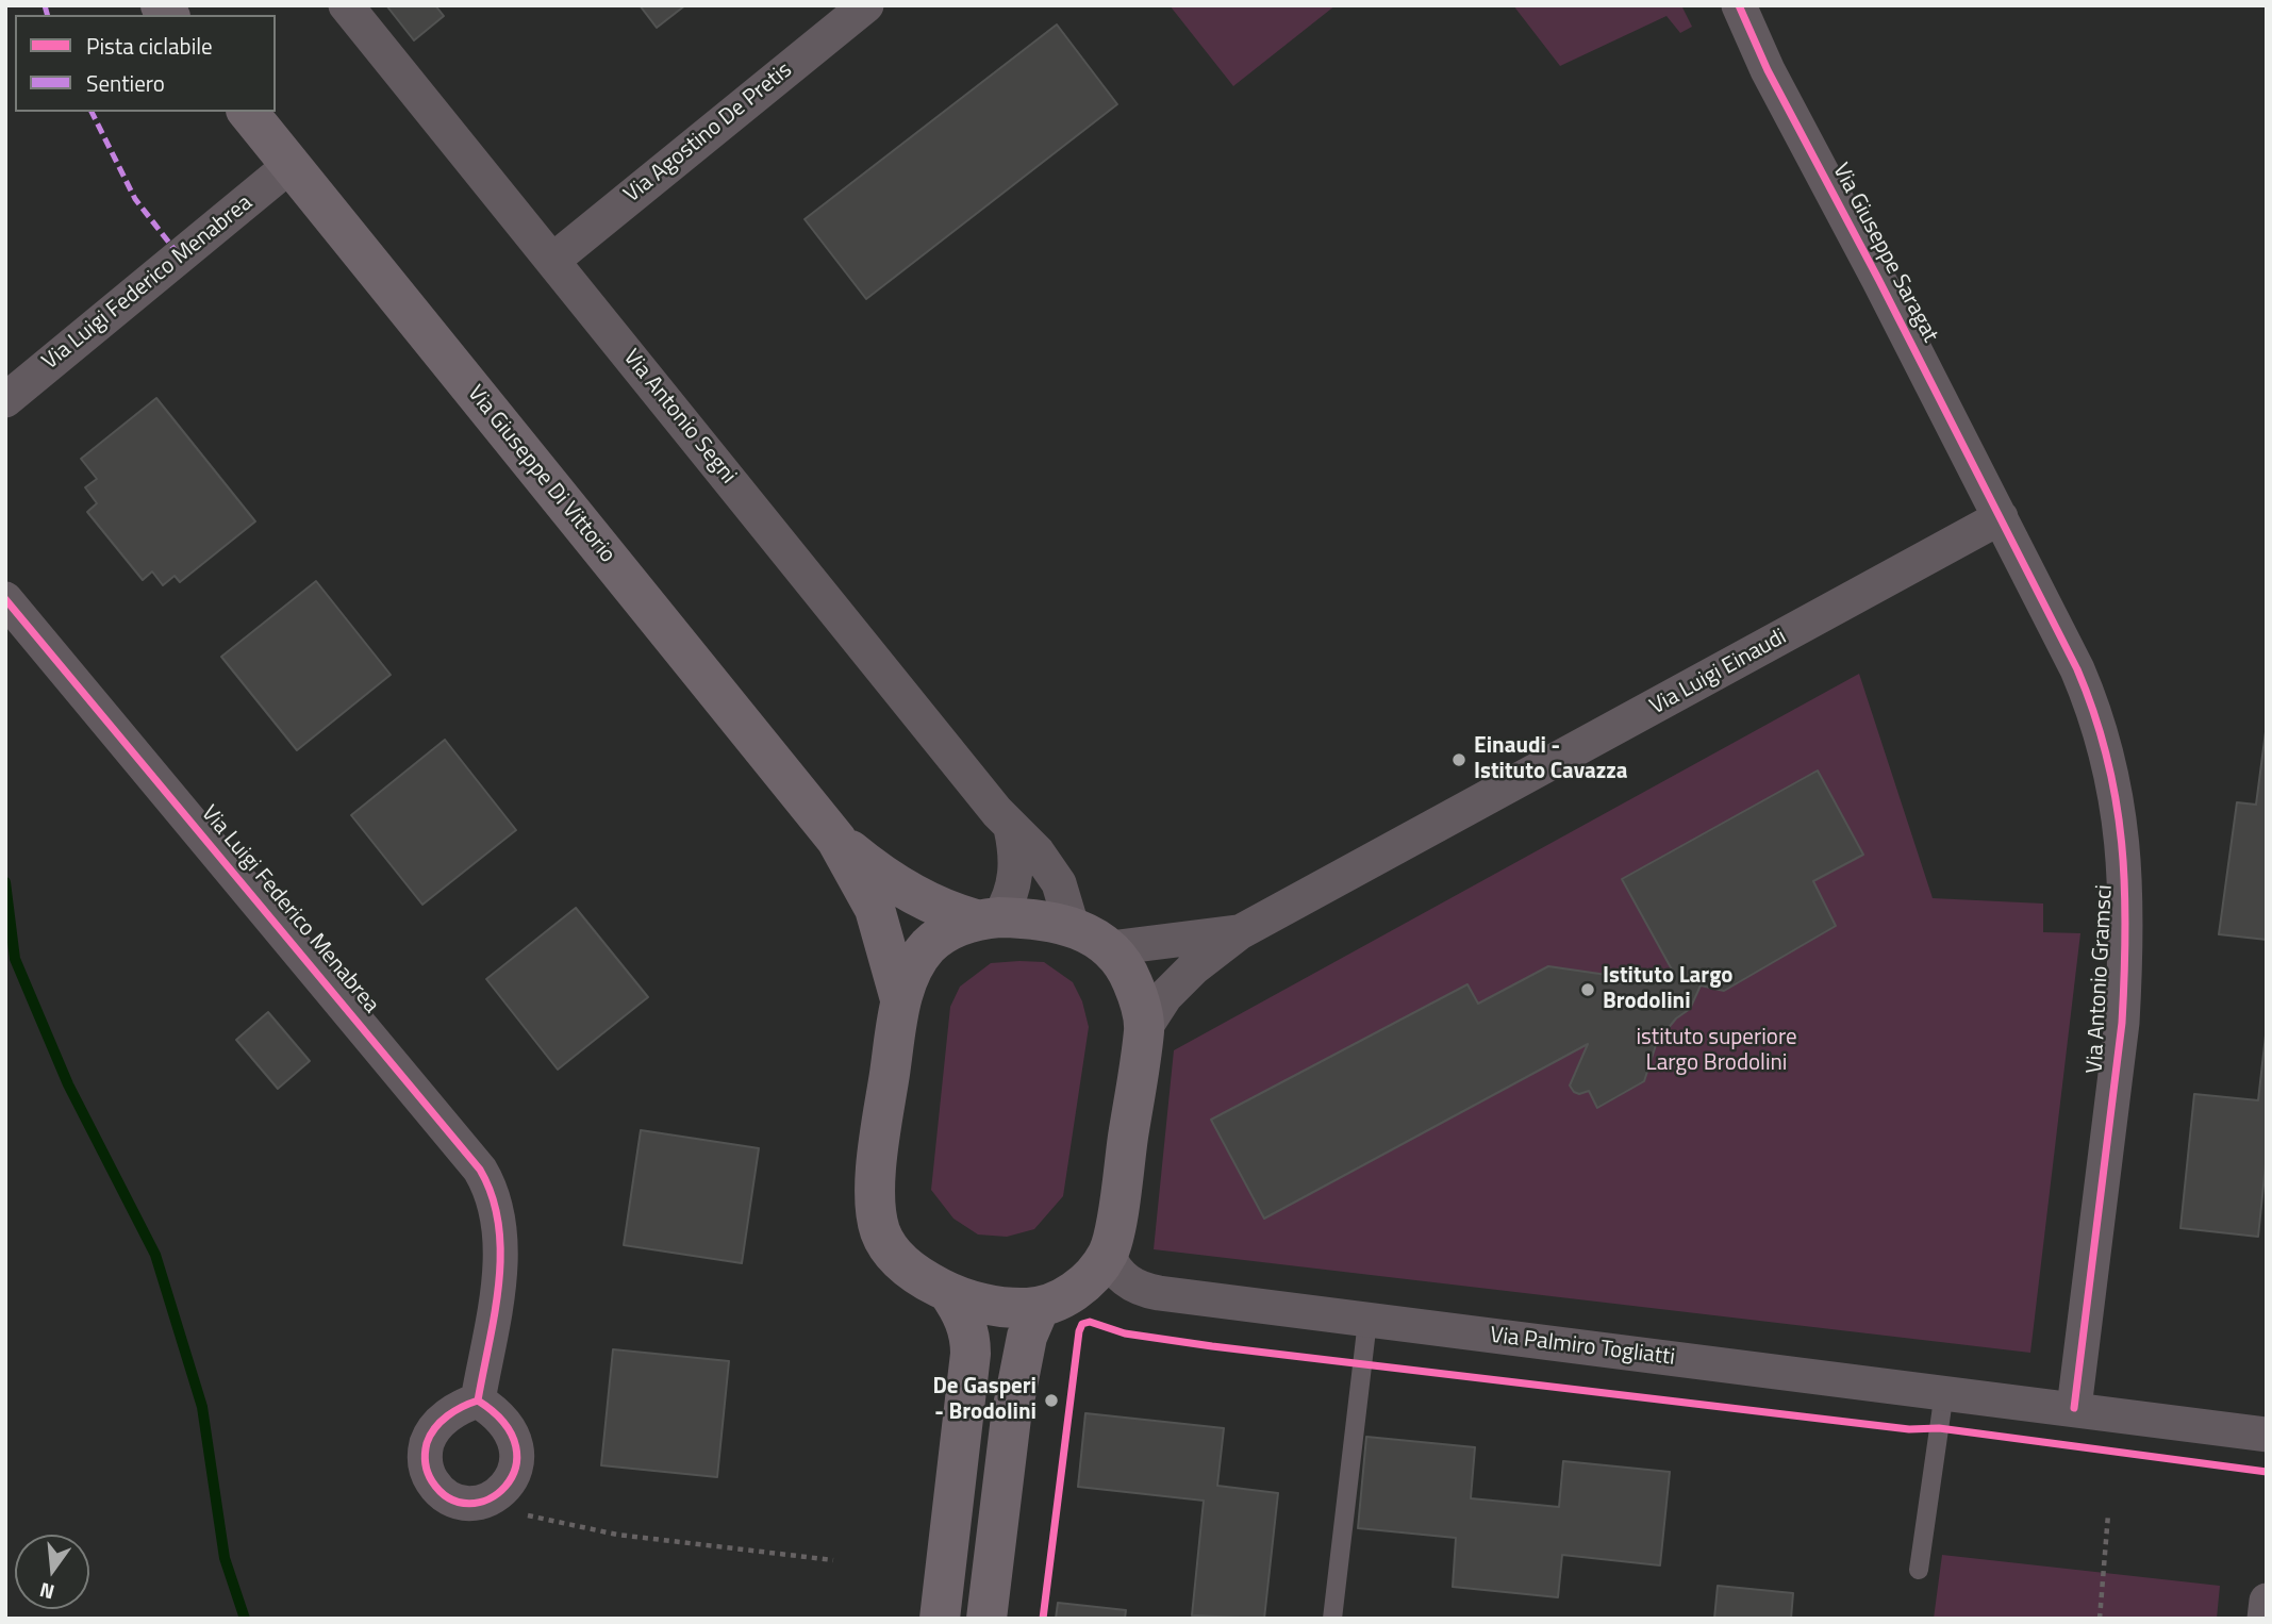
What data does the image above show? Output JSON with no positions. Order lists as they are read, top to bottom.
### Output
{
  "streets": {
    "street": [
      "Via Agostino De Pretis",
      "Via Giuseppe Saragat",
      "Via Luigi Federico Menabrea",
      "Via Antonio Segni",
      "Via Giuseppe Di Vittorio",
      "Via Luigi Einaudi",
      "Via Antonio Gramsci",
      "Via Palmiro Togliatti"
    ]
  },
  "crossings": [
    ["Via Agostino De Pretis", "Via Antonio Segni"],
    ["Via Giuseppe Saragat", "Via Luigi Einaudi"],
    ["Via Giuseppe Saragat", "Via Antonio Gramsci"],
    ["Via Luigi Federico Menabrea", "Via Giuseppe Di Vittorio"],
    ["Via Antonio Segni", "Via Giuseppe Di Vittorio"],
    ["Via Giuseppe Di Vittorio", "Via Luigi Einaudi"],
    ["Via Luigi Einaudi", "Via Antonio Gramsci"],
    ["Via Antonio Gramsci", "Via Palmiro Togliatti"]
  ],
  "parks": ["istituto superiore Largo Brodolini"],
  "places": ["Einaudi - Istituto Cavazza", "Istituto Largo Brodolini", "De Gasperi - Brodolini"],
  "legend": ["Pista ciclabile", "Sentiero"],
  "north": "bottom"
}
